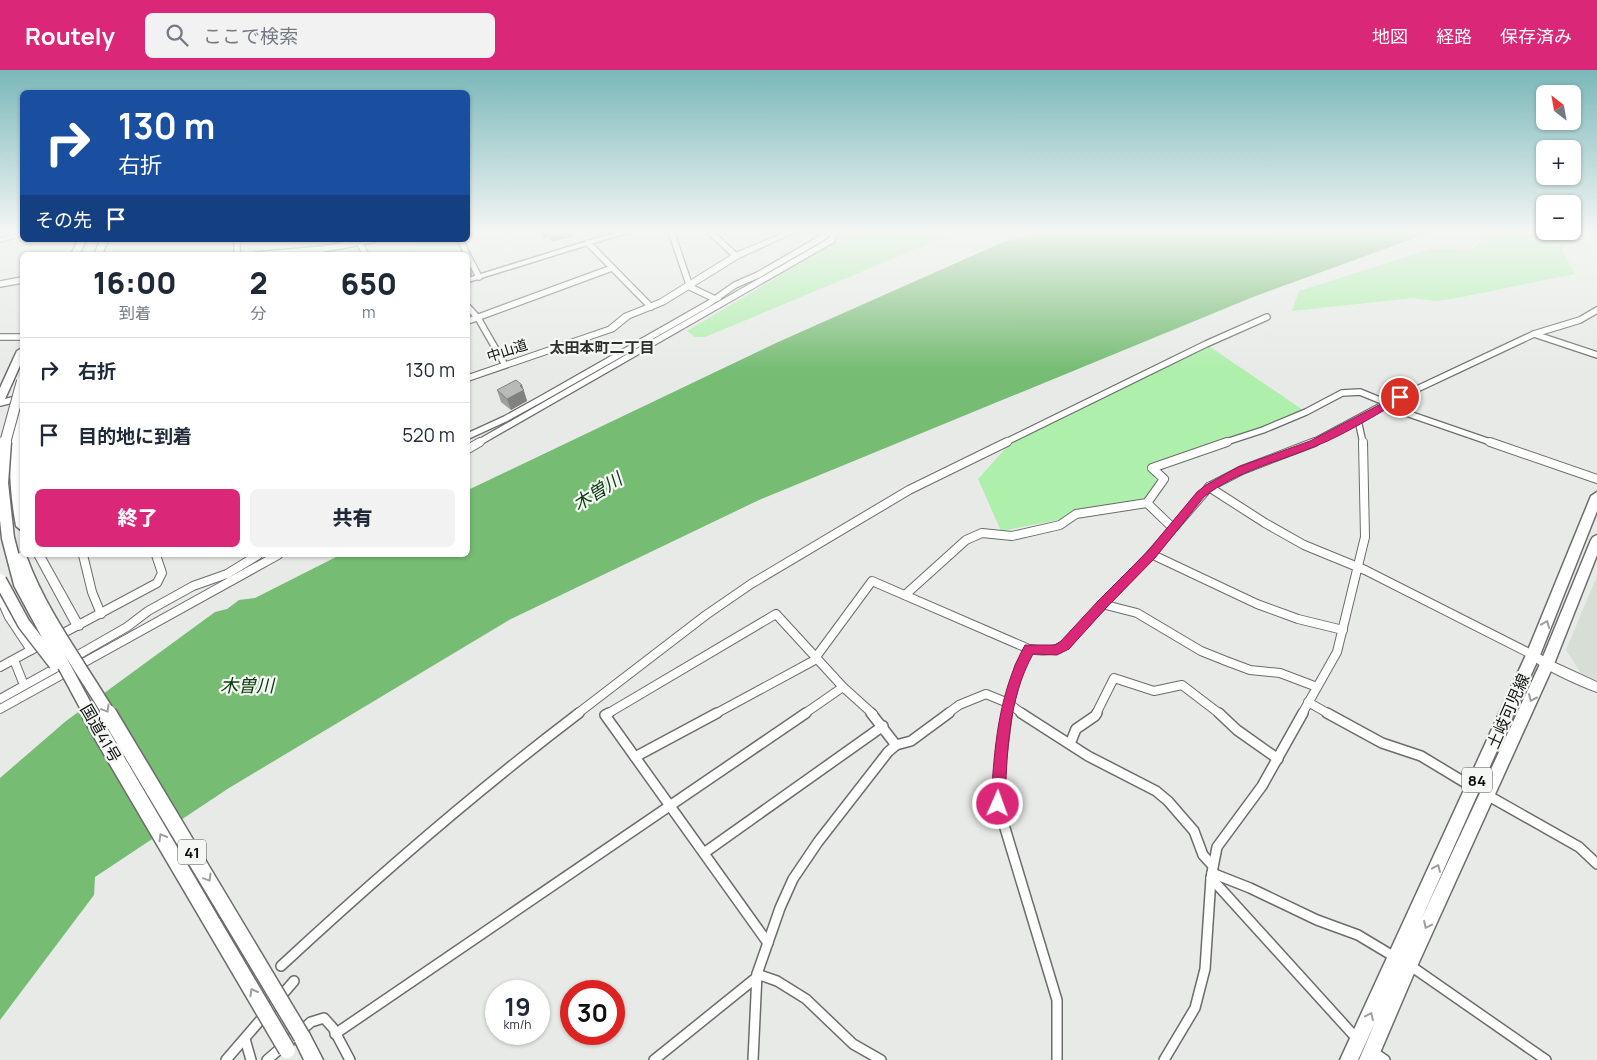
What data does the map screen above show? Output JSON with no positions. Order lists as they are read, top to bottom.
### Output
{
  "streets": {
    "main road": [
      "土岐可児線",
      "国道41号",
      "84",
      "41"
    ],
    "street": ["中山道"]
  },
  "districts": ["太田本町二丁目"],
  "water": ["木曽川"],
  "north": "top left",
  "page": {
    "header": "Routely",
    "search": "ここで検索",
    "nav": ["地図", "経路", "保存済み"],
    "map_buttons": ["+", "−"],
    "turn": ["130 m", "右折"],
    "then": "その先",
    "eta": [
      "16:00",
      "到着",
      "2",
      "分",
      "650",
      "m"
    ],
    "list": [
      {
        "name": "右折",
        "value": "130 m"
      },
      {
        "name": "目的地に到着",
        "value": "520 m"
      }
    ],
    "buttons": ["終了", "共有"],
    "speed": "19 km/h",
    "limit": "30"
  }
}
